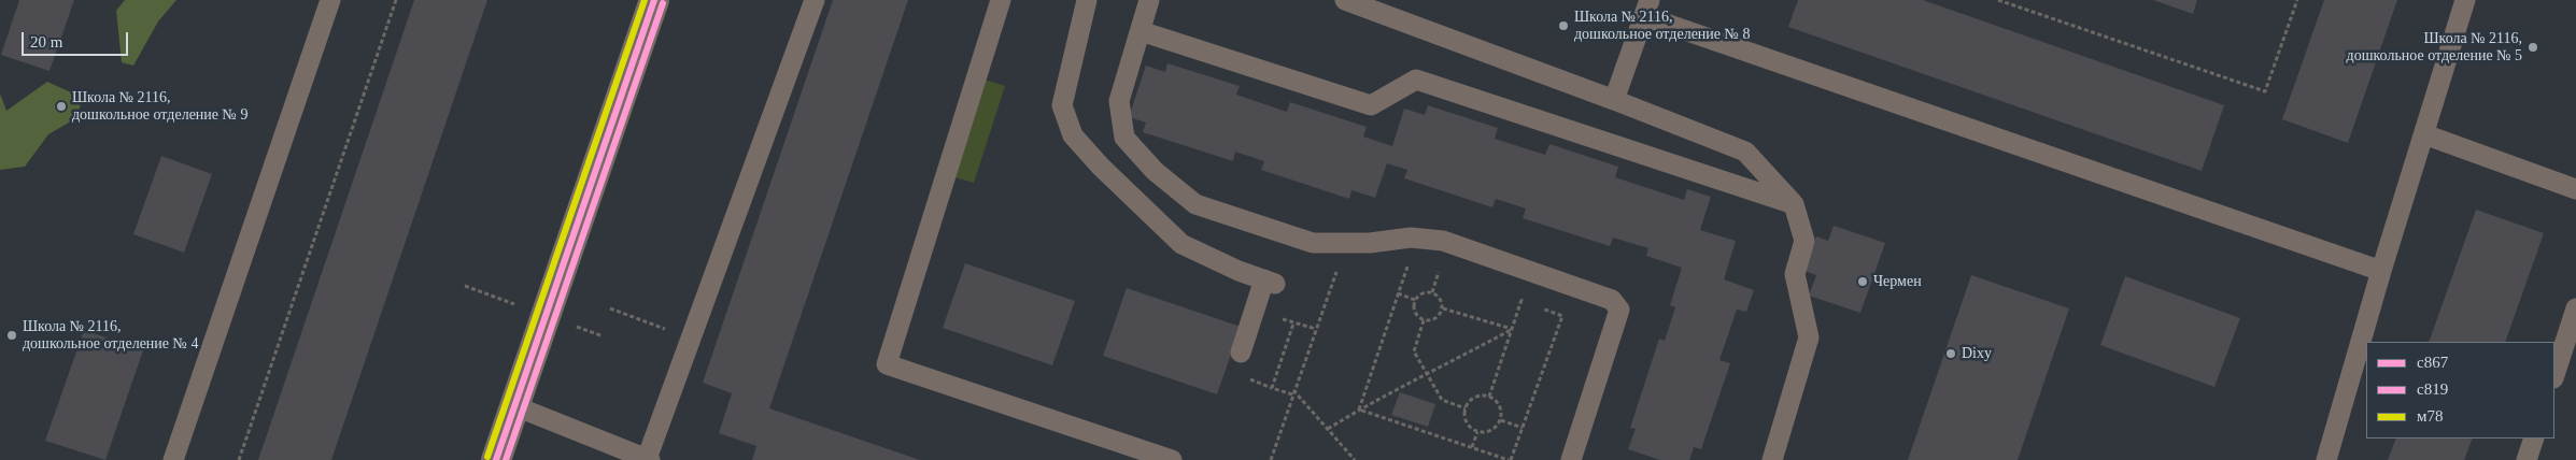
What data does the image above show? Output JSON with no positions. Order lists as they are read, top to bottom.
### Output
{
  "places": [
    "Школа № 2116, дошкольное отделение № 8",
    "Школа № 2116, дошкольное отделение № 5",
    "Школа № 2116, дошкольное отделение № 9",
    "Чермен",
    "Школа № 2116, дошкольное отделение № 4",
    "Dixy"
  ],
  "lines": ["transit line с867", "transit line м78", "transit line с819"],
  "legend": ["с867", "с819", "м78"],
  "scale_bar": "20 m"
}
